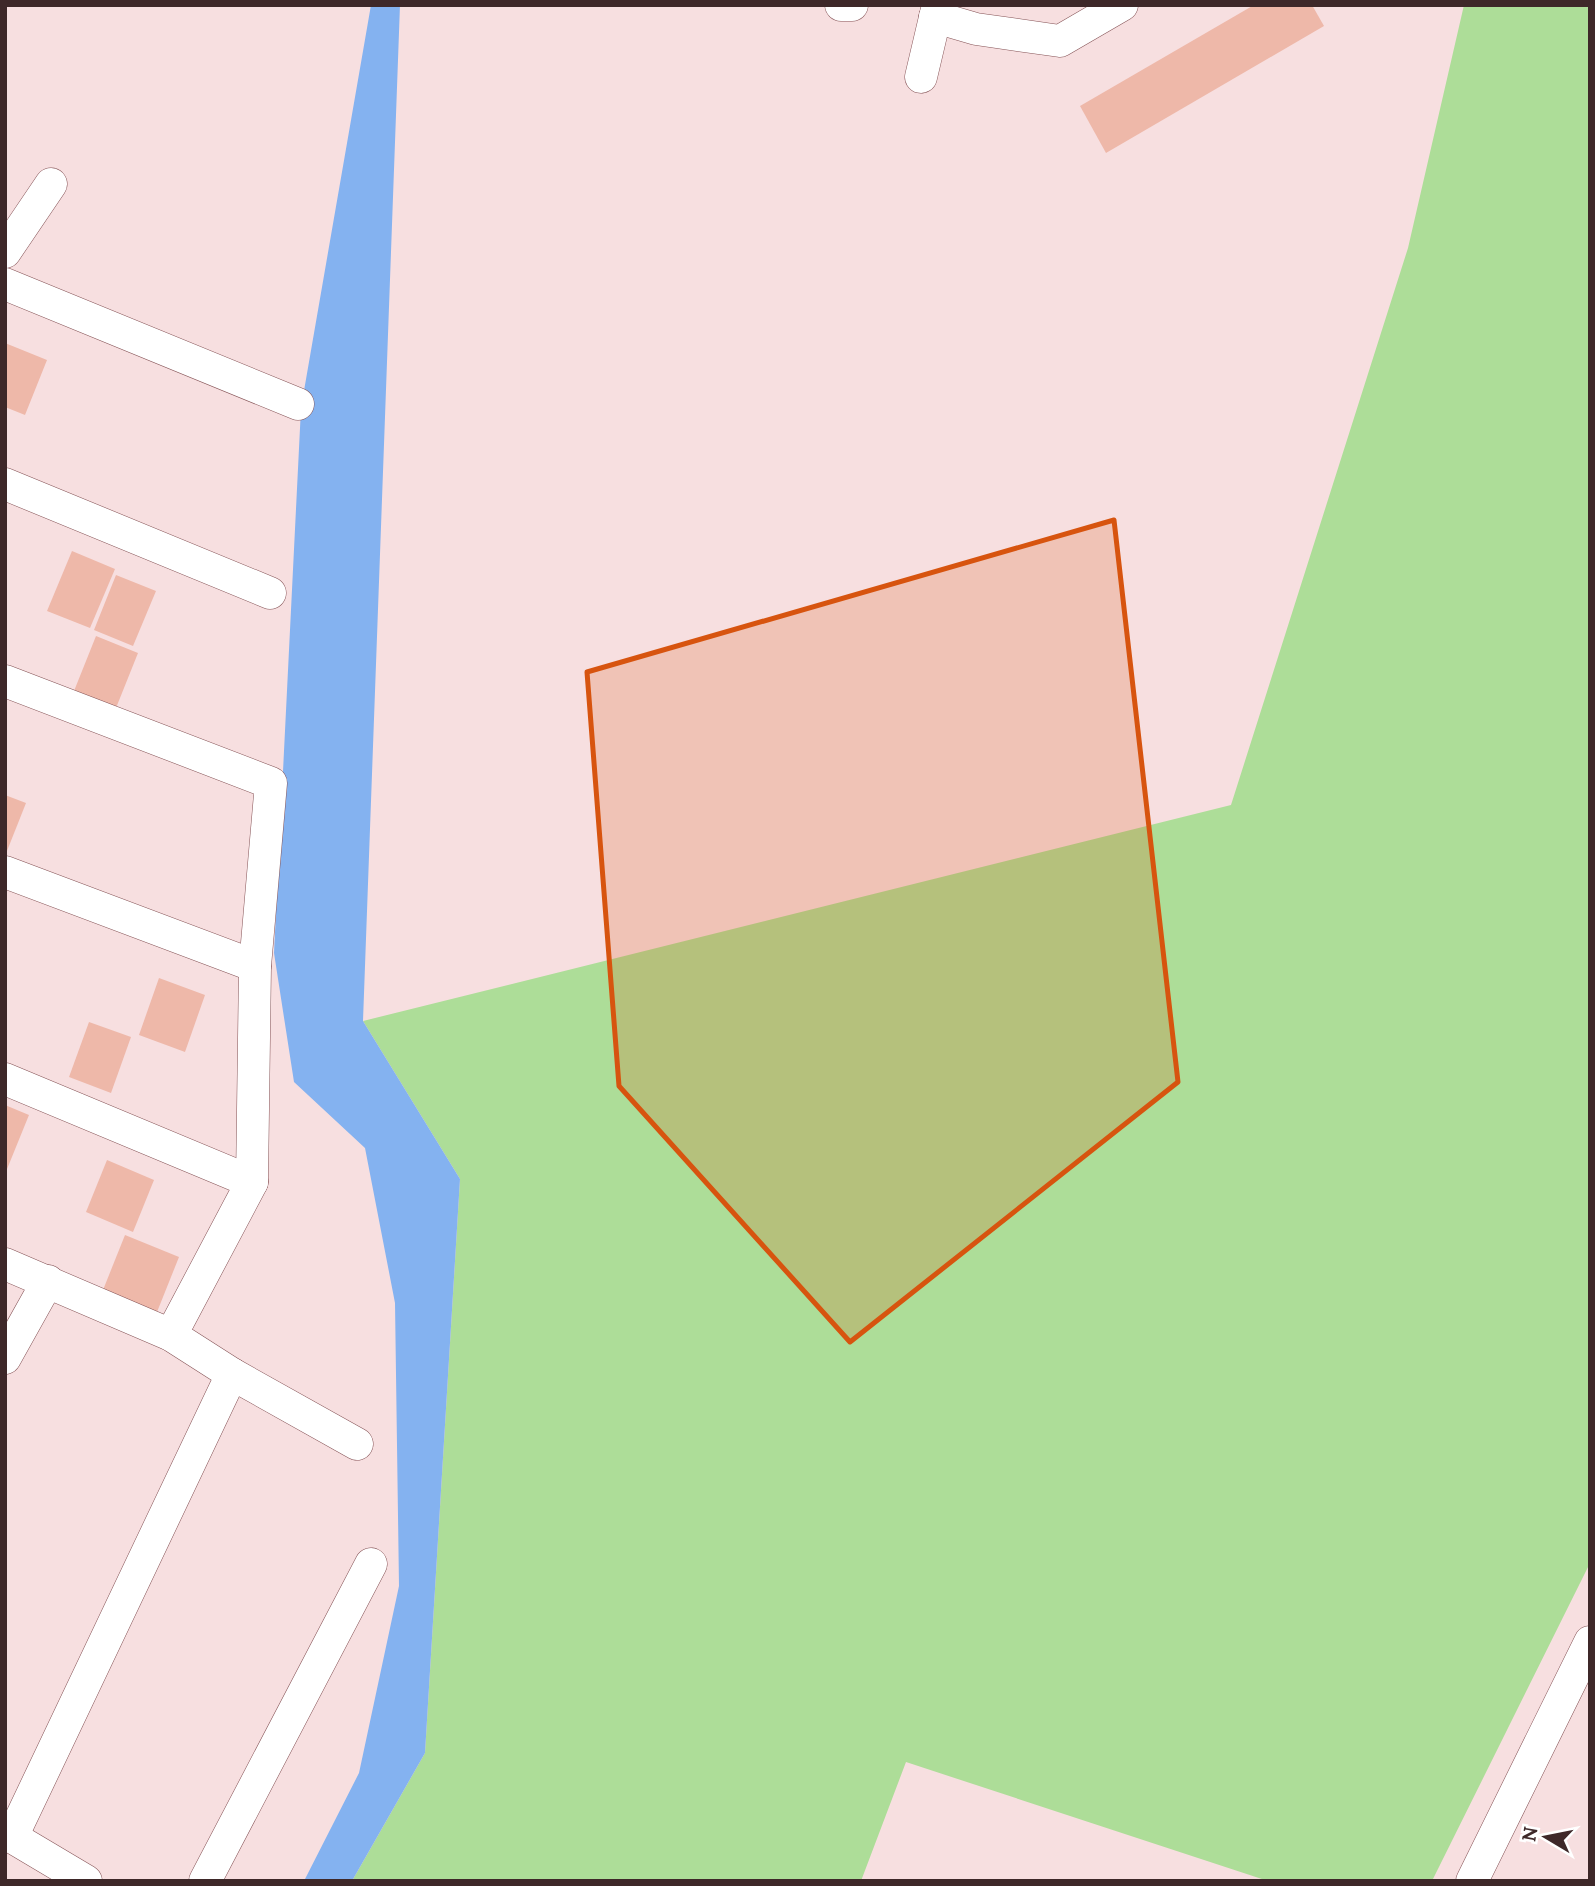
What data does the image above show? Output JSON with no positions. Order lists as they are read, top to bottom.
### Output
{
  "north": "left"
}
